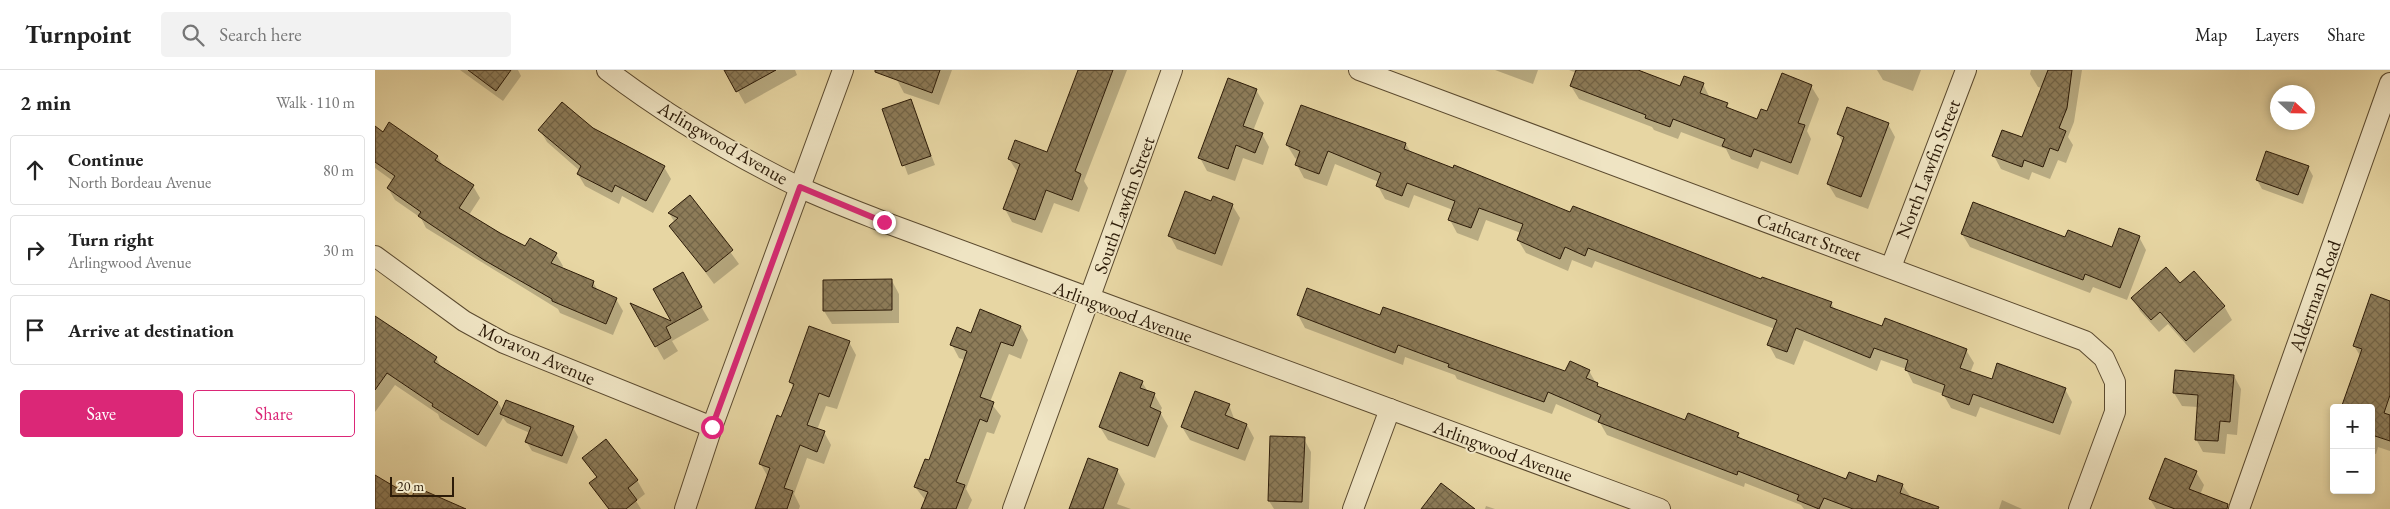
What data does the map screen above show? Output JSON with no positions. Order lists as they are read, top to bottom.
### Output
{
  "streets": {
    "street": [
      "Arlingwood Avenue",
      "North Lawfin Street",
      "South Lawfin Street",
      "Cathcart Street",
      "Alderman Road",
      "Moravon Avenue"
    ]
  },
  "crossings": [
    ["Arlingwood Avenue", "South Lawfin Street"],
    ["North Lawfin Street", "Cathcart Street"]
  ],
  "scale_bar": "20 m",
  "north": "right",
  "page": {
    "header": "Turnpoint",
    "search": "Search here",
    "nav": ["Map", "Layers", "Share"],
    "heading": ["2 min", "Walk · 110 m"],
    "list": [
      ["Continue", "North Bordeau Avenue", "80 m"],
      ["Turn right", "Arlingwood Avenue", "30 m"],
      "Arrive at destination"
    ],
    "buttons": ["Save", "Share"],
    "map_buttons": ["+", "−"],
    "scale": "20 m"
  }
}
